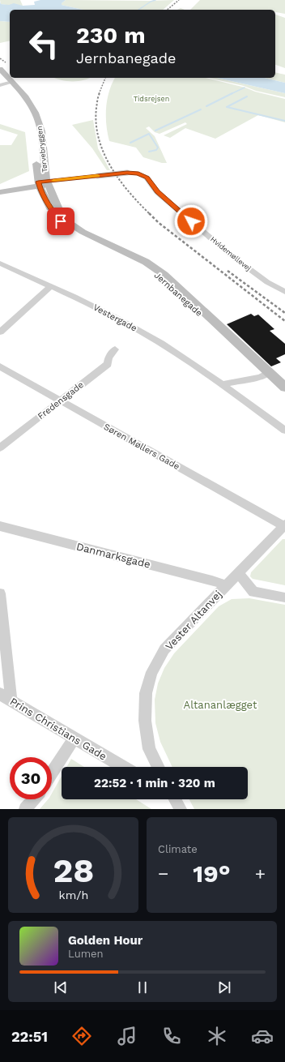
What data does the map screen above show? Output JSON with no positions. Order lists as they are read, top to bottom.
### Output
{
  "streets": {
    "main road": ["Tørvebryggen", "Jernbanegade"],
    "street": [
      "Hvidemøllevej",
      "Vestergade",
      "Fredensgade",
      "Søren Møllers Gade",
      "Danmarksgade",
      "Vester Altanvej",
      "Prins Christians Gade"
    ]
  },
  "crossings": [
    ["Tørvebryggen", "Hvidemøllevej"],
    ["Tørvebryggen", "Jernbanegade"],
    ["Hvidemøllevej", "Jernbanegade"],
    ["Fredensgade", "Søren Møllers Gade"],
    ["Søren Møllers Gade", "Vester Altanvej"],
    ["Danmarksgade", "Vester Altanvej"]
  ],
  "parks": ["Tidsrejsen", "Altananlægget"],
  "page": {
    "turn": ["230 m", "Jernbanegade"],
    "limit": "30",
    "trip": "22:52 · 1 min · 320 m",
    "tile": "Climate",
    "heat": ["−", "19°", "+"],
    "song": ["Golden Hour", "Lumen"],
    "tabs": "22:51",
    "gauge": ["28", "km/h"]
  }
}
